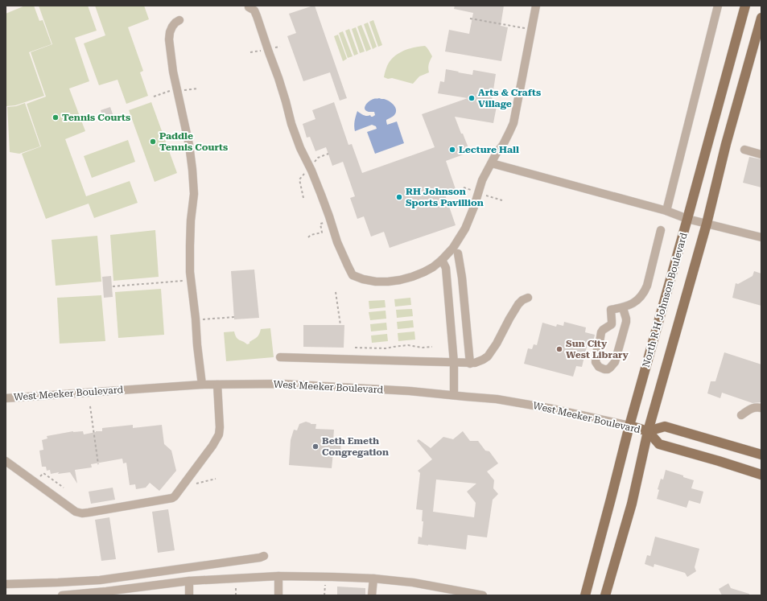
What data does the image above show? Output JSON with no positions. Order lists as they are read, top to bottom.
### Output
{
  "streets": {
    "main road": ["North R H Johnson Boulevard", "West Meeker Boulevard"]
  },
  "crossings": [
    ["North R H Johnson Boulevard", "West Meeker Boulevard"]
  ],
  "places": [
    "Arts & Crafts Village",
    "Tennis Courts",
    "Paddle Tennis Courts",
    "Lecture Hall",
    "RH Johnson Sports Pavillion",
    "Sun City West Library",
    "Beth Emeth Congregation"
  ]
}
